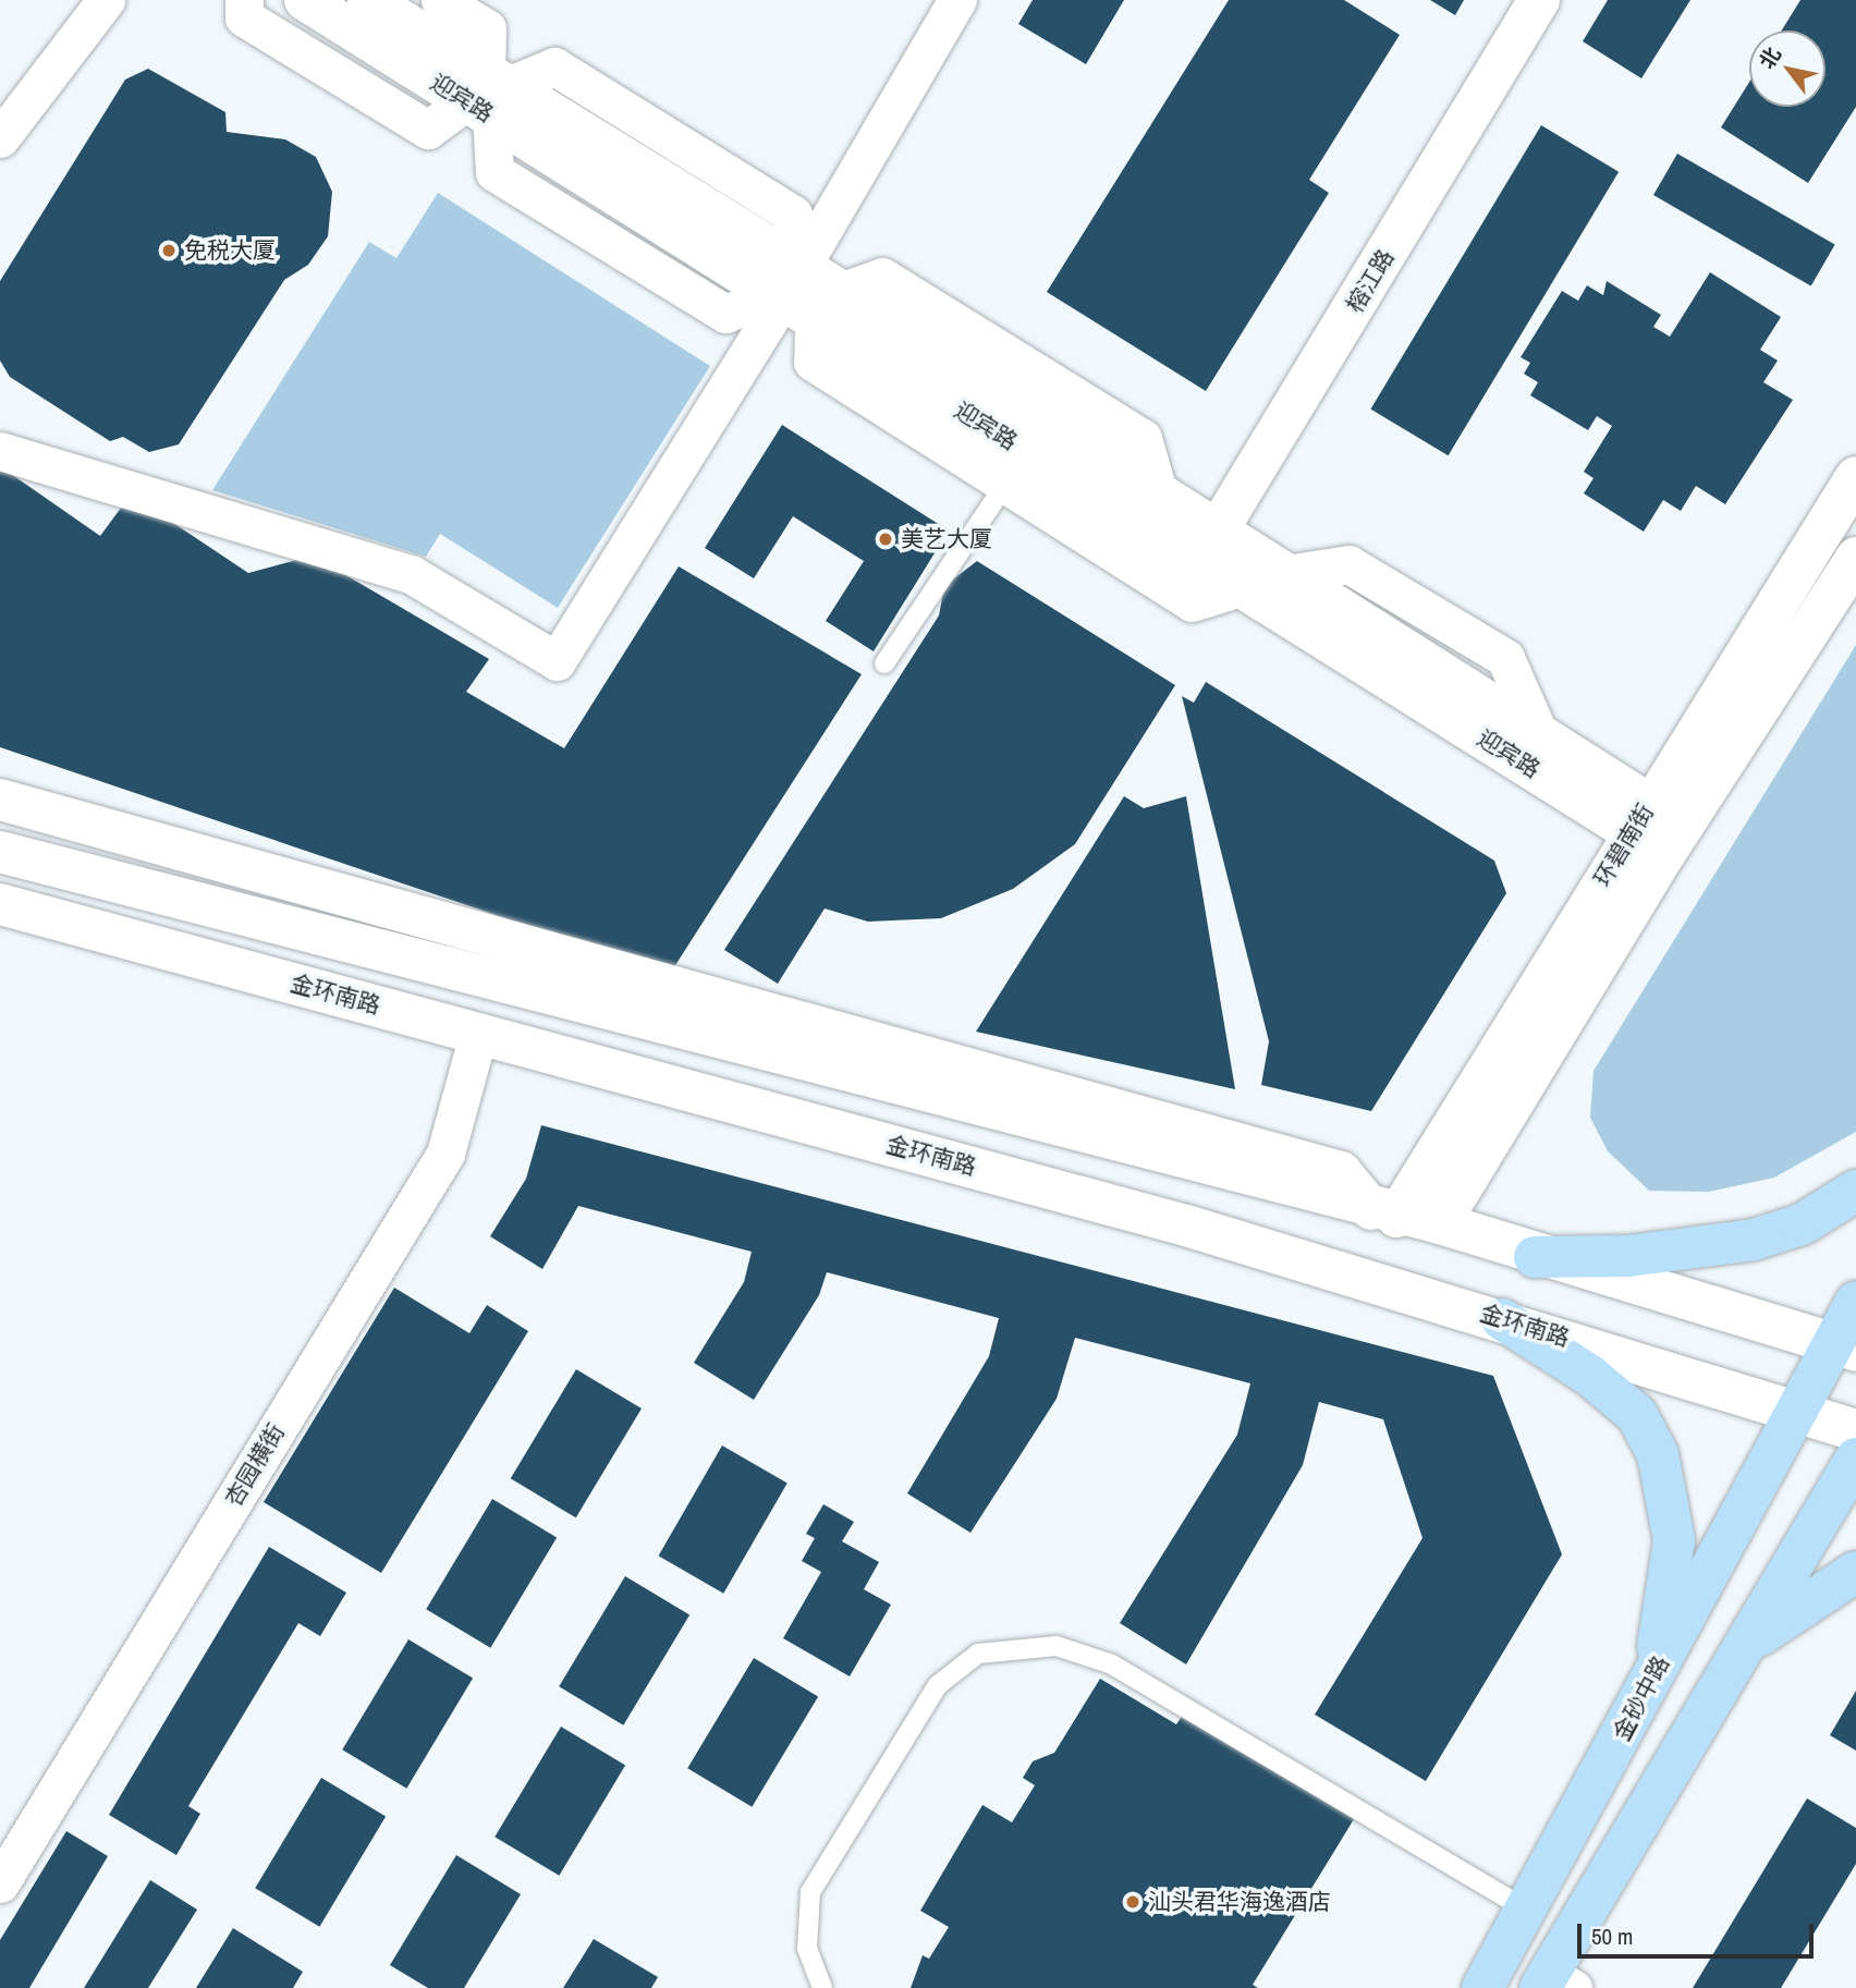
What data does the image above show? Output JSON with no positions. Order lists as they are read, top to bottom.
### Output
{
  "streets": {
    "main road": ["金砂中路"],
    "street": [
      "迎宾路",
      "榕江路",
      "环碧南街",
      "金环南路",
      "杏园横街"
    ]
  },
  "crossings": [
    ["迎宾路", "榕江路"],
    ["迎宾路", "环碧南街"],
    ["金环南路", "杏园横街"],
    ["金环南路", "金砂中路"]
  ],
  "places": ["免税大厦", "美艺大厦", "汕头君华海逸酒店"],
  "scale_bar": "50 m",
  "north": "top left"
}
